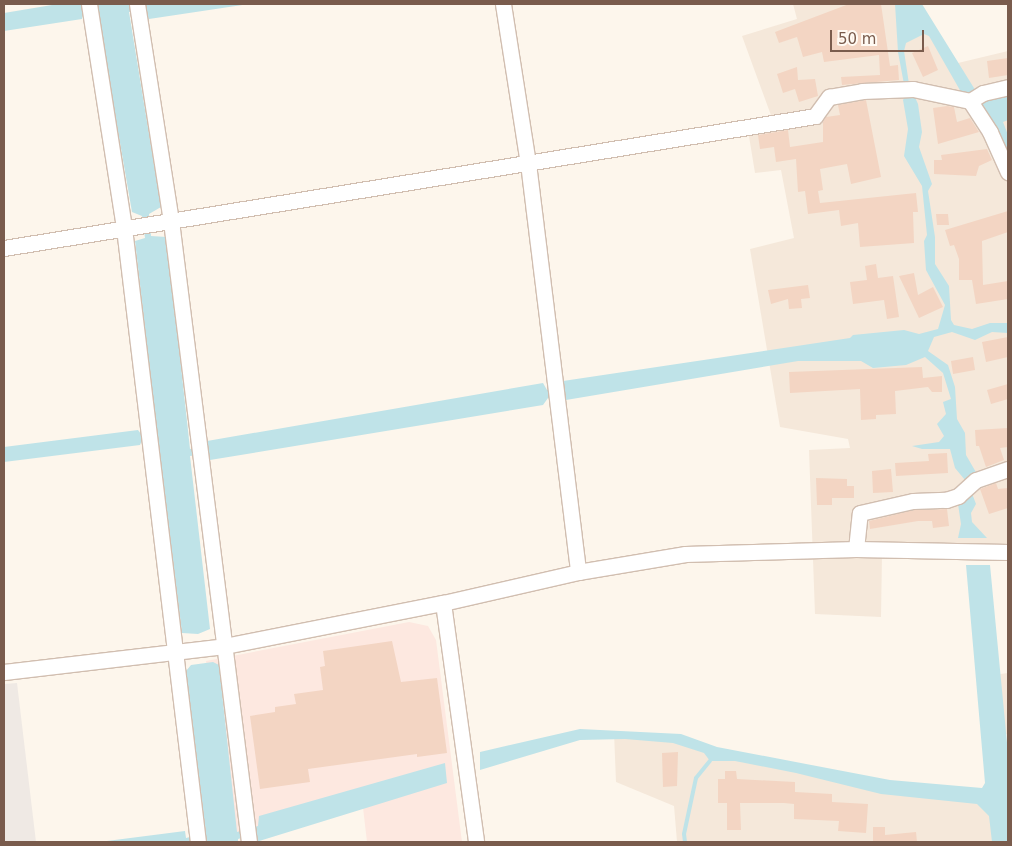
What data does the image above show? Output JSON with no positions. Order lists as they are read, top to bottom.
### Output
{
  "scale_bar": "50 m"
}
